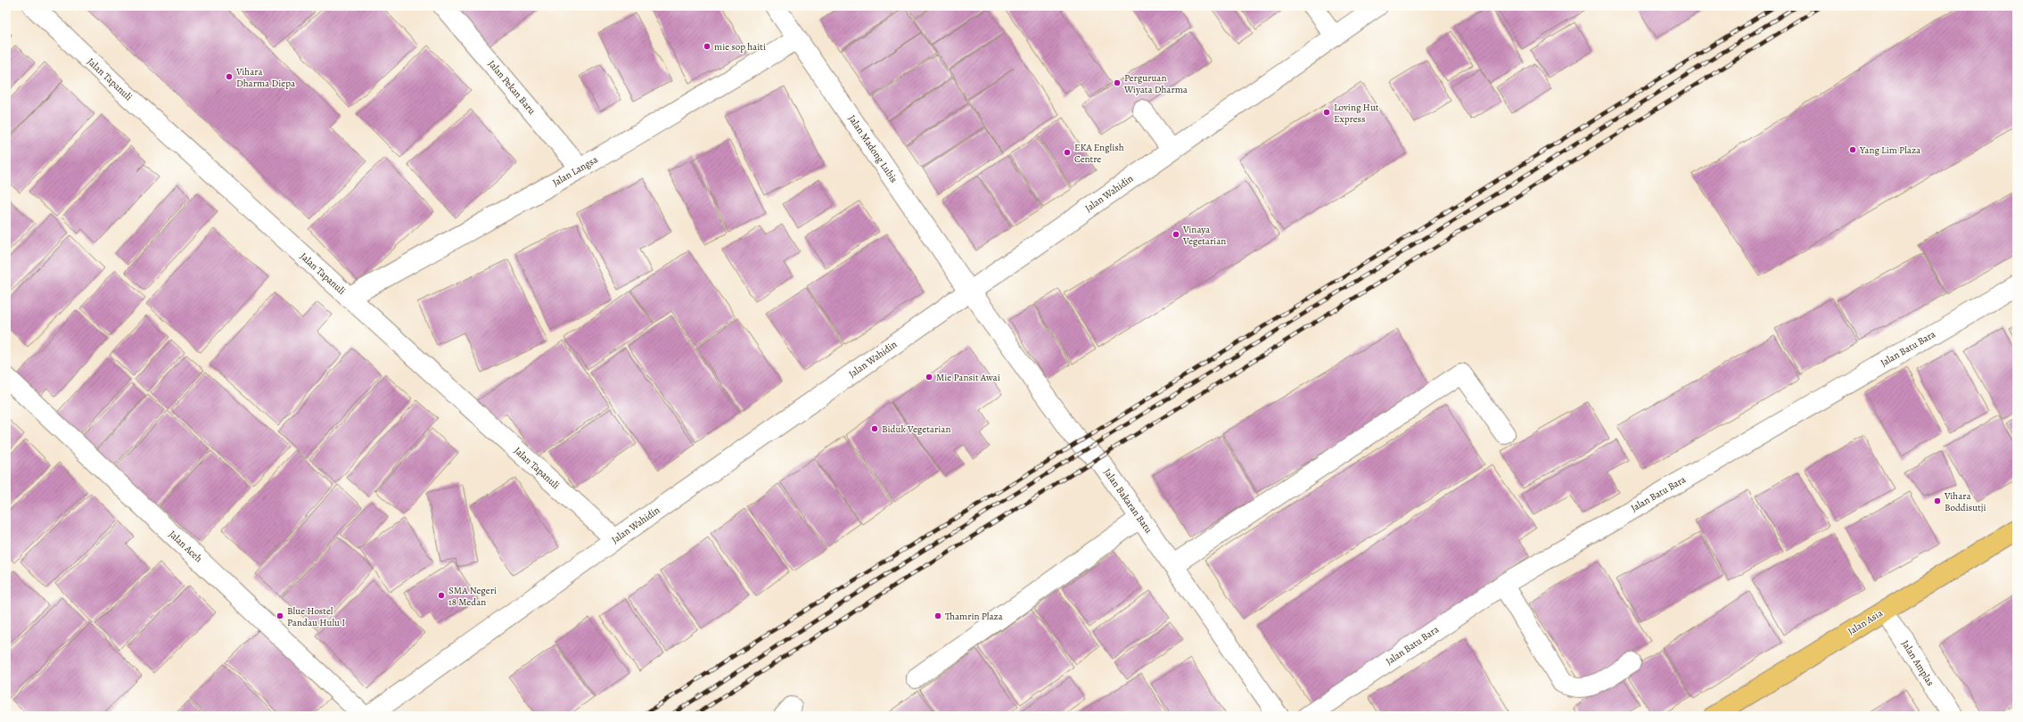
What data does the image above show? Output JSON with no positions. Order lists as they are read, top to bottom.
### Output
{
  "streets": {
    "main road": ["Jalan Asia"],
    "street": [
      "Jalan Tapanuli",
      "Jalan Pekan Baru",
      "Jalan Madong Lubis",
      "Jalan Langsa",
      "Jalan Wahidin",
      "Jalan Batu Bara",
      "Jalan Bakaran Batu",
      "Jalan Aceh",
      "Jalan Amplas"
    ]
  },
  "crossings": [
    ["Jalan Tapanuli", "Jalan Langsa"],
    ["Jalan Tapanuli", "Jalan Wahidin"],
    ["Jalan Pekan Baru", "Jalan Langsa"],
    ["Jalan Madong Lubis", "Jalan Langsa"],
    ["Jalan Madong Lubis", "Jalan Wahidin"],
    ["Jalan Madong Lubis", "Jalan Bakaran Batu"],
    ["Jalan Wahidin", "Jalan Bakaran Batu"],
    ["Jalan Asia", "Jalan Amplas"]
  ],
  "places": [
    "mie sop haiti",
    "Vihara Dharma Diepa",
    "Perguruan Wiyata Dharma",
    "Loving Hut Express",
    "Yang Lim Plaza",
    "EKA English Centre",
    "Vinaya Vegetarian",
    "Mie Pansit Awai",
    "Biduk Vegetarian",
    "Vihara Boddisutji",
    "SMA Negeri 18 Medan",
    "Blue Hostel Pandau Hulu I",
    "Thamrin Plaza"
  ]
}
